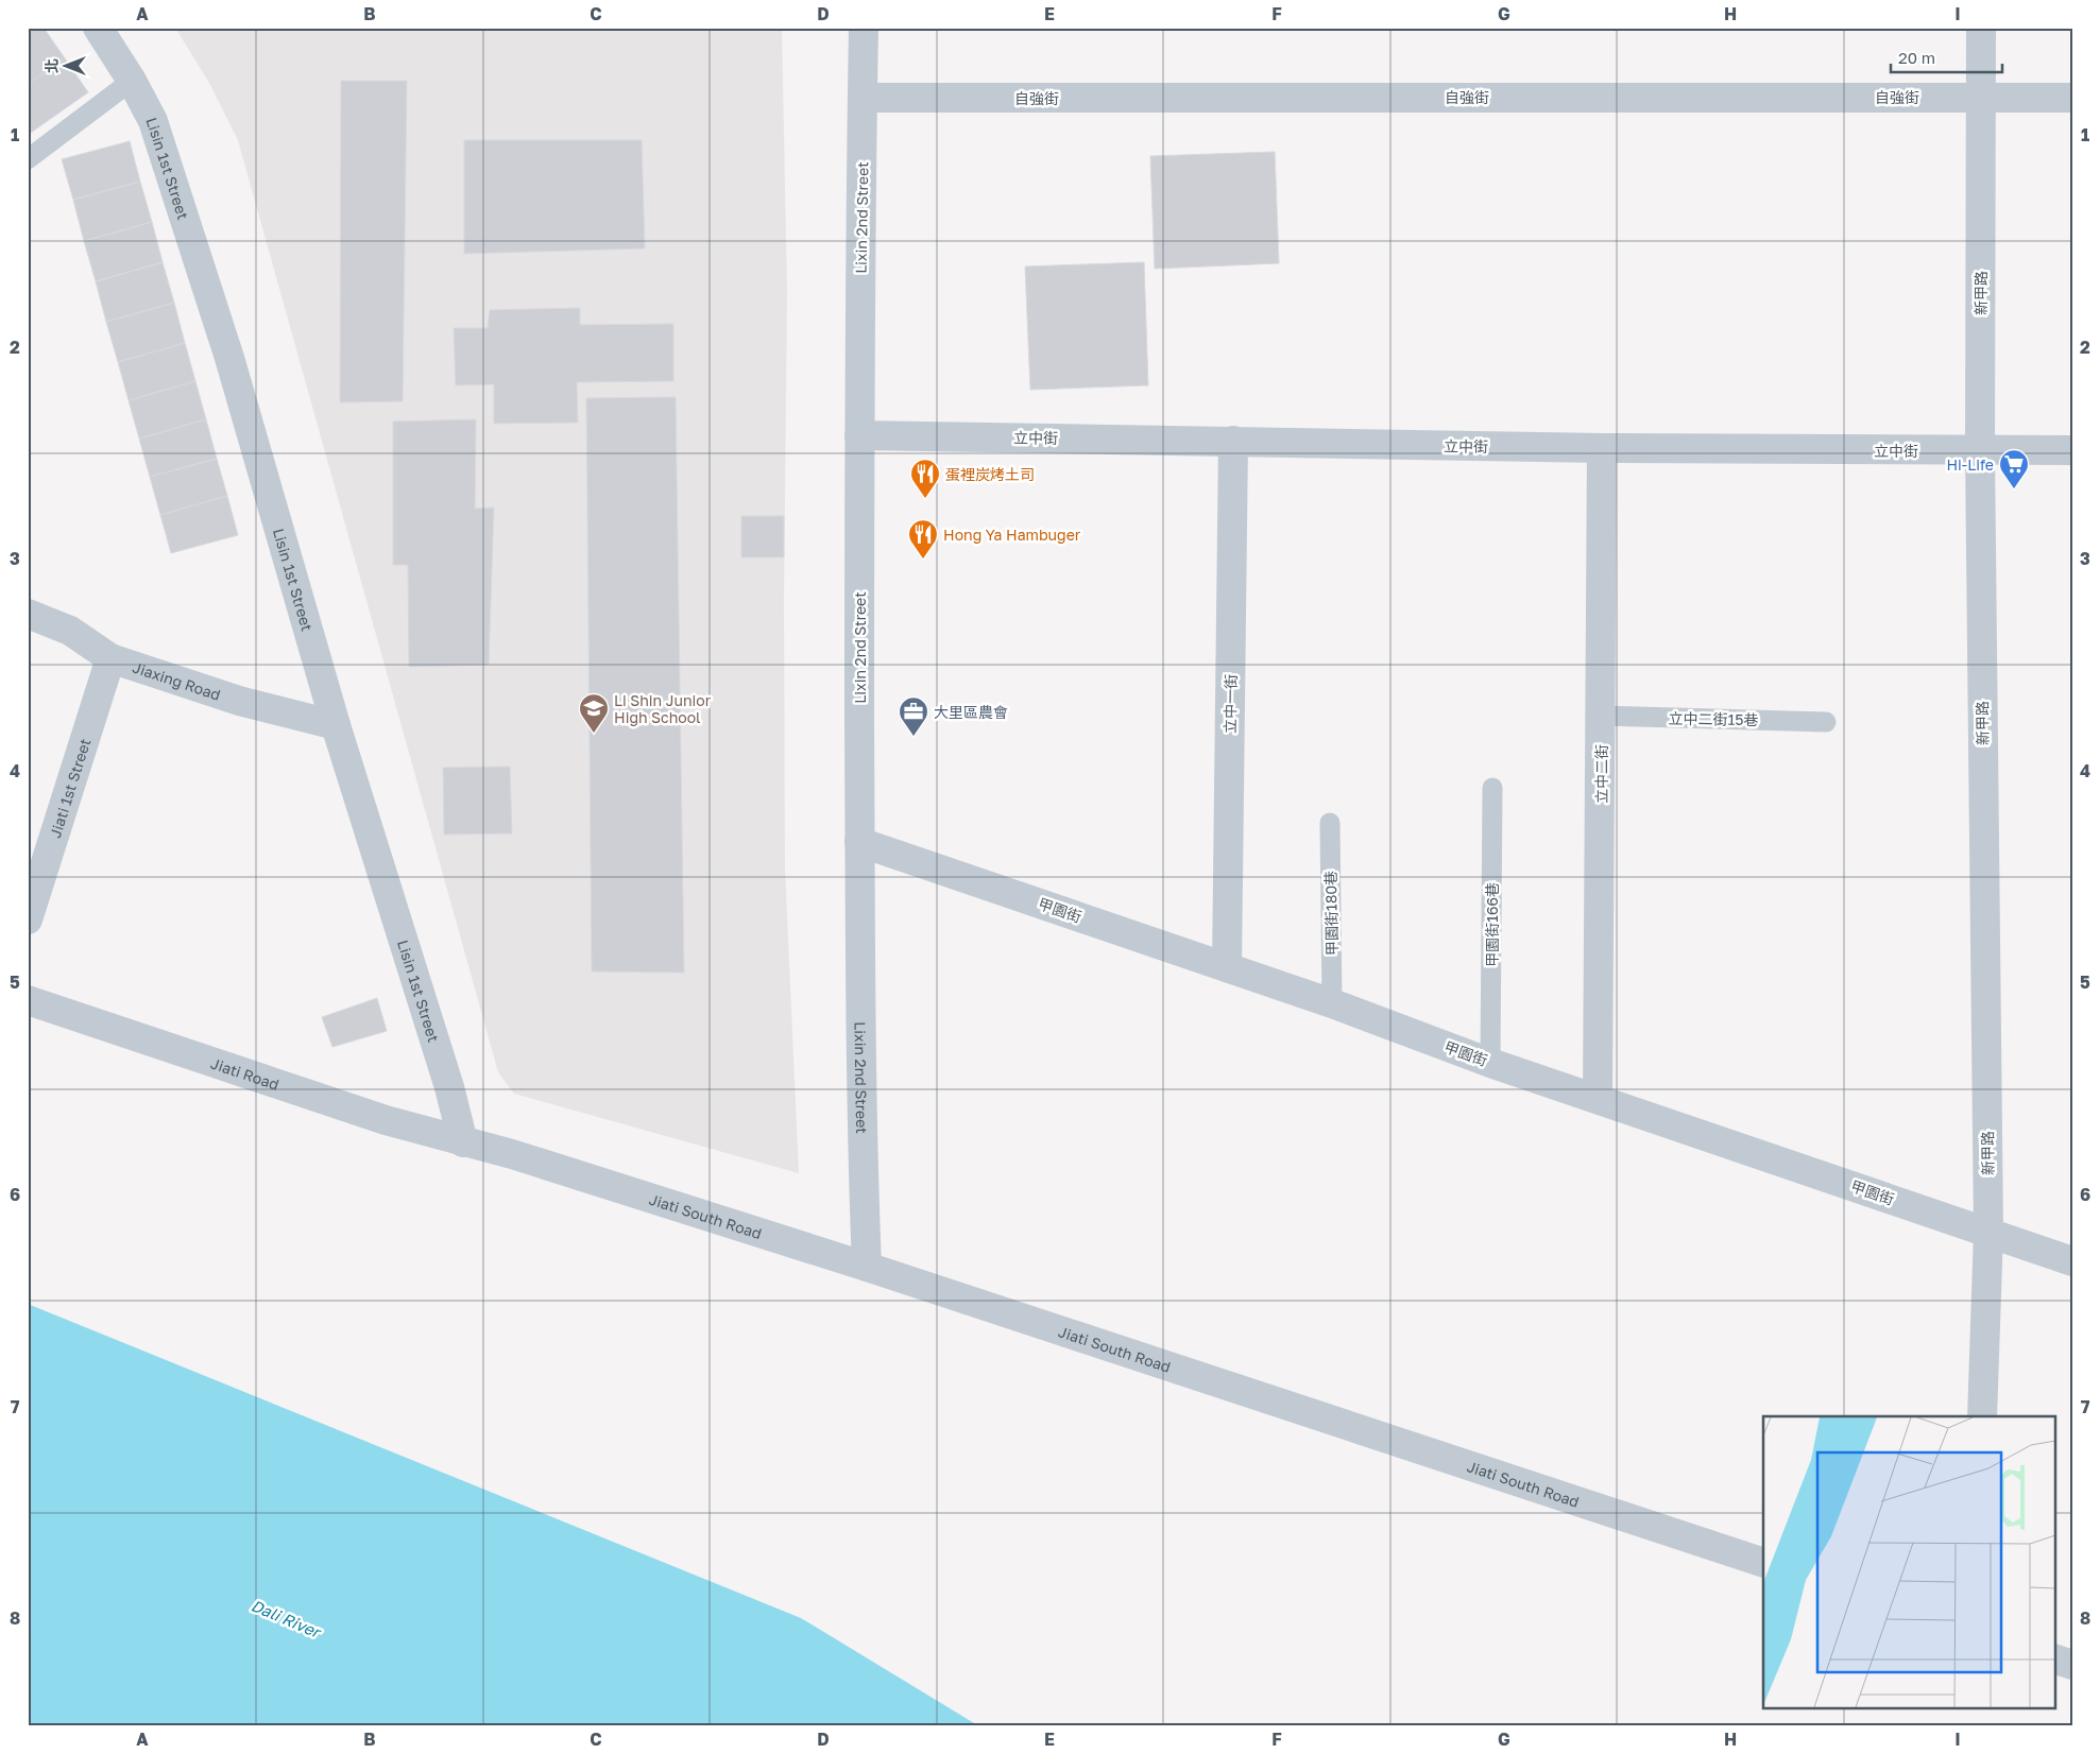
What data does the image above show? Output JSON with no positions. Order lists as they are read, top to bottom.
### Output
{
  "streets": {
    "street": [
      "自強街",
      "Lisin 1st Street",
      "Lixin 2nd Street",
      "新甲路",
      "立中街",
      "Jiaxing Road",
      "立中一街",
      "立中二街",
      "Jiati 1st Street",
      "甲園街",
      "Jiati Road",
      "Jiati South Road"
    ],
    "lane": ["立中二街15巷", "甲園街180巷", "甲園街166巷"]
  },
  "crossings": [
    ["自強街", "Lixin 2nd Street"],
    ["自強街", "新甲路"],
    ["Lisin 1st Street", "Jiaxing Road"],
    ["Lisin 1st Street", "Jiati Road"],
    ["Lisin 1st Street", "Jiati South Road"],
    ["Lixin 2nd Street", "立中街"],
    ["Lixin 2nd Street", "甲園街"],
    ["Lixin 2nd Street", "Jiati South Road"],
    ["新甲路", "立中街"],
    ["新甲路", "甲園街"],
    ["立中街", "立中一街"],
    ["立中街", "立中二街"],
    ["Jiaxing Road", "Jiati 1st Street"],
    ["立中一街", "甲園街"],
    ["立中二街15巷", "立中二街"],
    ["立中二街", "甲園街"],
    ["甲園街", "甲園街180巷"],
    ["甲園街", "甲園街166巷"],
    ["Jiati Road", "Jiati South Road"]
  ],
  "water": ["Dali River"],
  "places": {
    "supermarket": ["Hi-Life"],
    "restaurant": ["蛋裡炭烤土司", "Hong Ya Hambuger"],
    "school or university": ["Li Shin Junior High School"],
    "office": ["大里區農會"]
  },
  "scale_bar": "20 m",
  "north": "left",
  "grid": {
    "columns": [
      "A",
      "B",
      "C",
      "D",
      "E",
      "F",
      "G",
      "H",
      "I"
    ],
    "rows": [
      "1",
      "2",
      "3",
      "4",
      "5",
      "6",
      "7",
      "8"
    ]
  }
}
